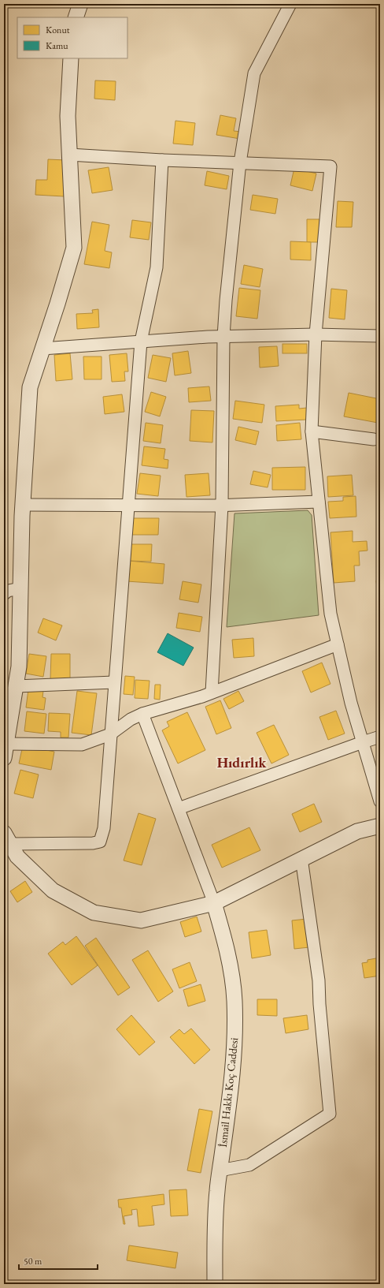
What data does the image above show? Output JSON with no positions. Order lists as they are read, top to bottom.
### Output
{
  "streets": {
    "street": ["İsmail Hakkı Koç Caddesi"]
  },
  "districts": ["Hıdırlık"],
  "legend": ["Konut", "Kamu"],
  "scale_bar": "50 m"
}
